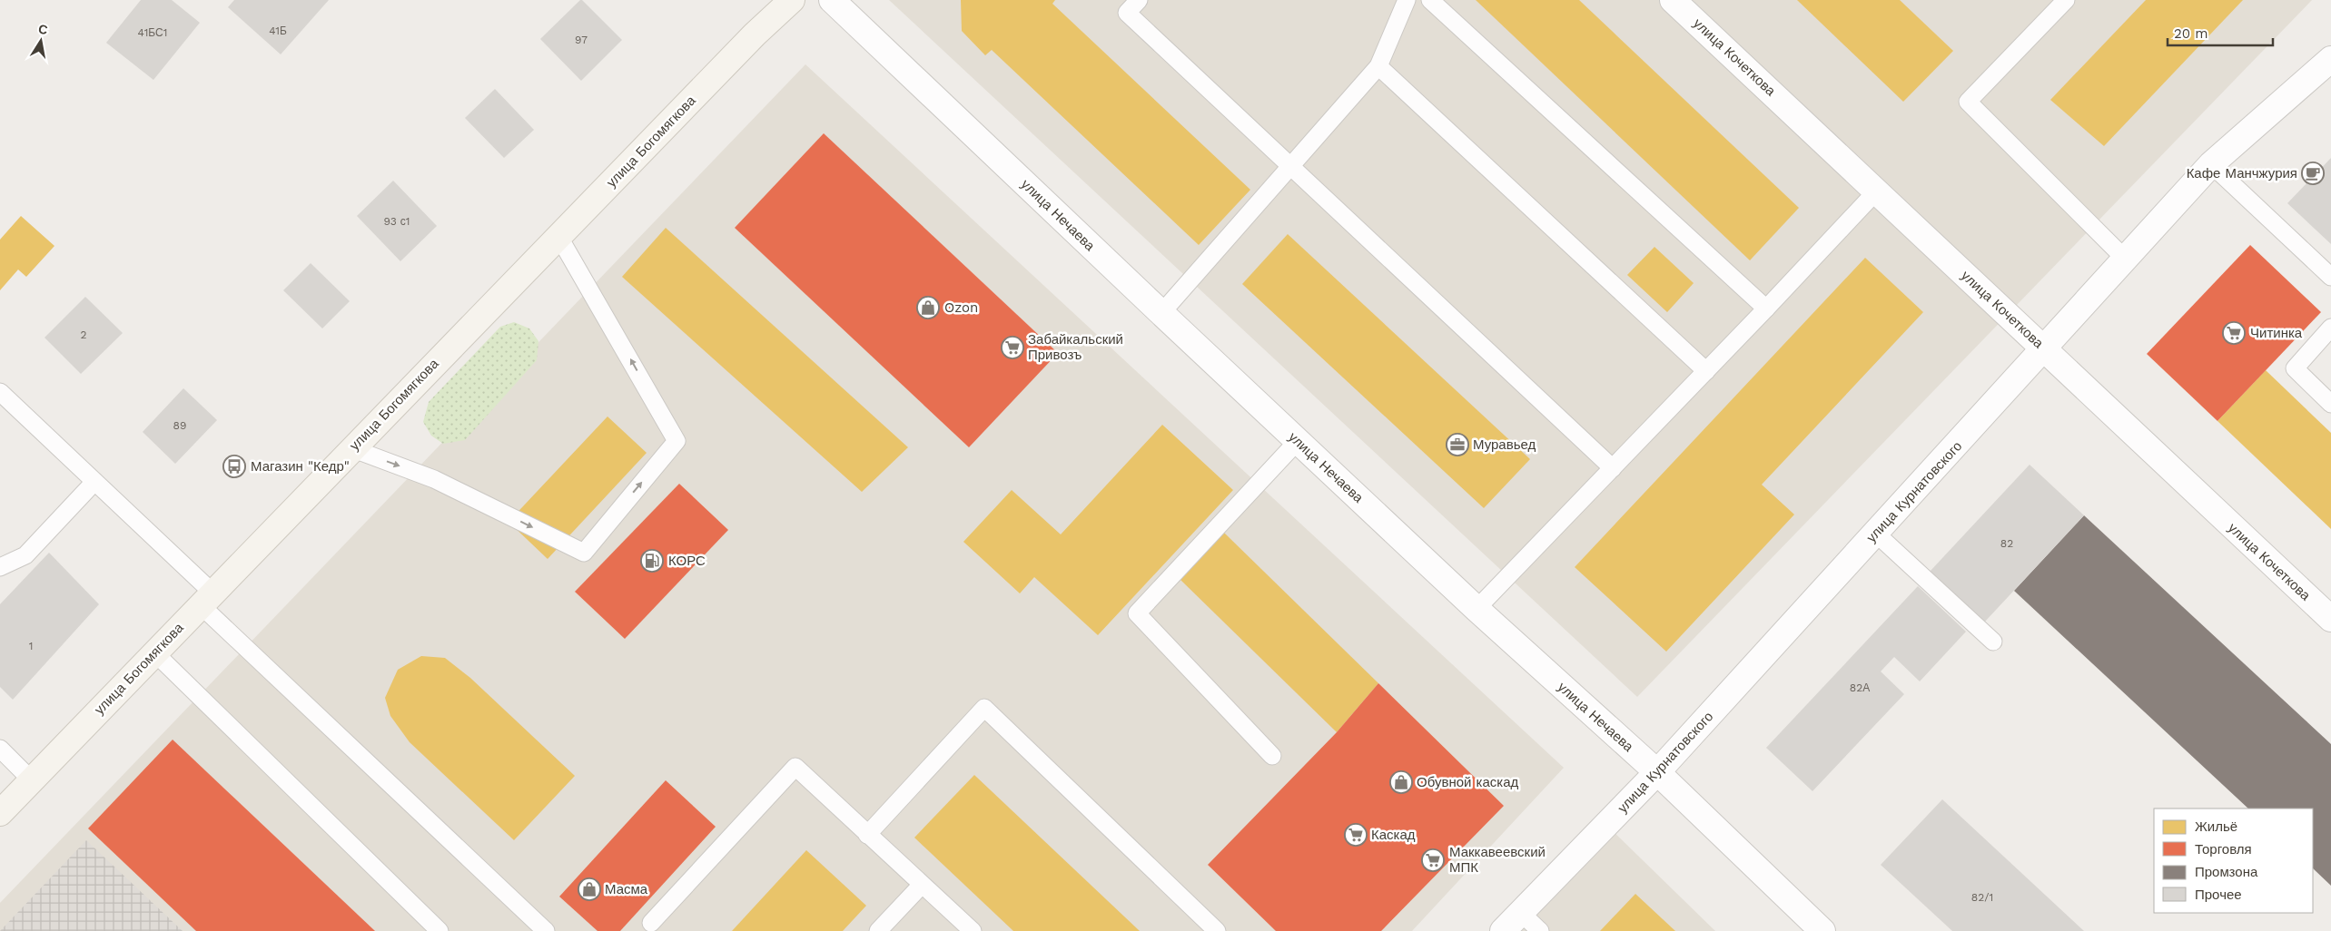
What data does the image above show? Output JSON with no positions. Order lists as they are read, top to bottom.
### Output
{
  "streets": {
    "street": [
      "улица Кочеткова",
      "улица Богомягкова",
      "улица Нечаева",
      "улица Курнатовского"
    ]
  },
  "crossings": [
    ["улица Кочеткова", "улица Курнатовского"],
    ["улица Нечаева", "улица Курнатовского"]
  ],
  "places": {
    "cafe": ["Кафе Манчжурия"],
    "shop": ["Ozon", "Обувной каскад", "Масма"],
    "supermarket": [
      "Читинка",
      "Забайкальский Привозъ",
      "Каскад",
      "Маккавеевский МПК"
    ],
    "office": ["Муравьед"],
    "bus stop": ["Магазин \"Кедр\""],
    "fuel station": ["КОРС"]
  },
  "house_numbers": [
    "41Б",
    "41БС1",
    "97",
    "93 с1",
    "2",
    "89",
    "82",
    "1",
    "82А",
    "82/1"
  ],
  "legend": [
    "Жильё",
    "Торговля",
    "Промзона",
    "Прочее"
  ],
  "scale_bar": "20 m",
  "north": "top"
}
